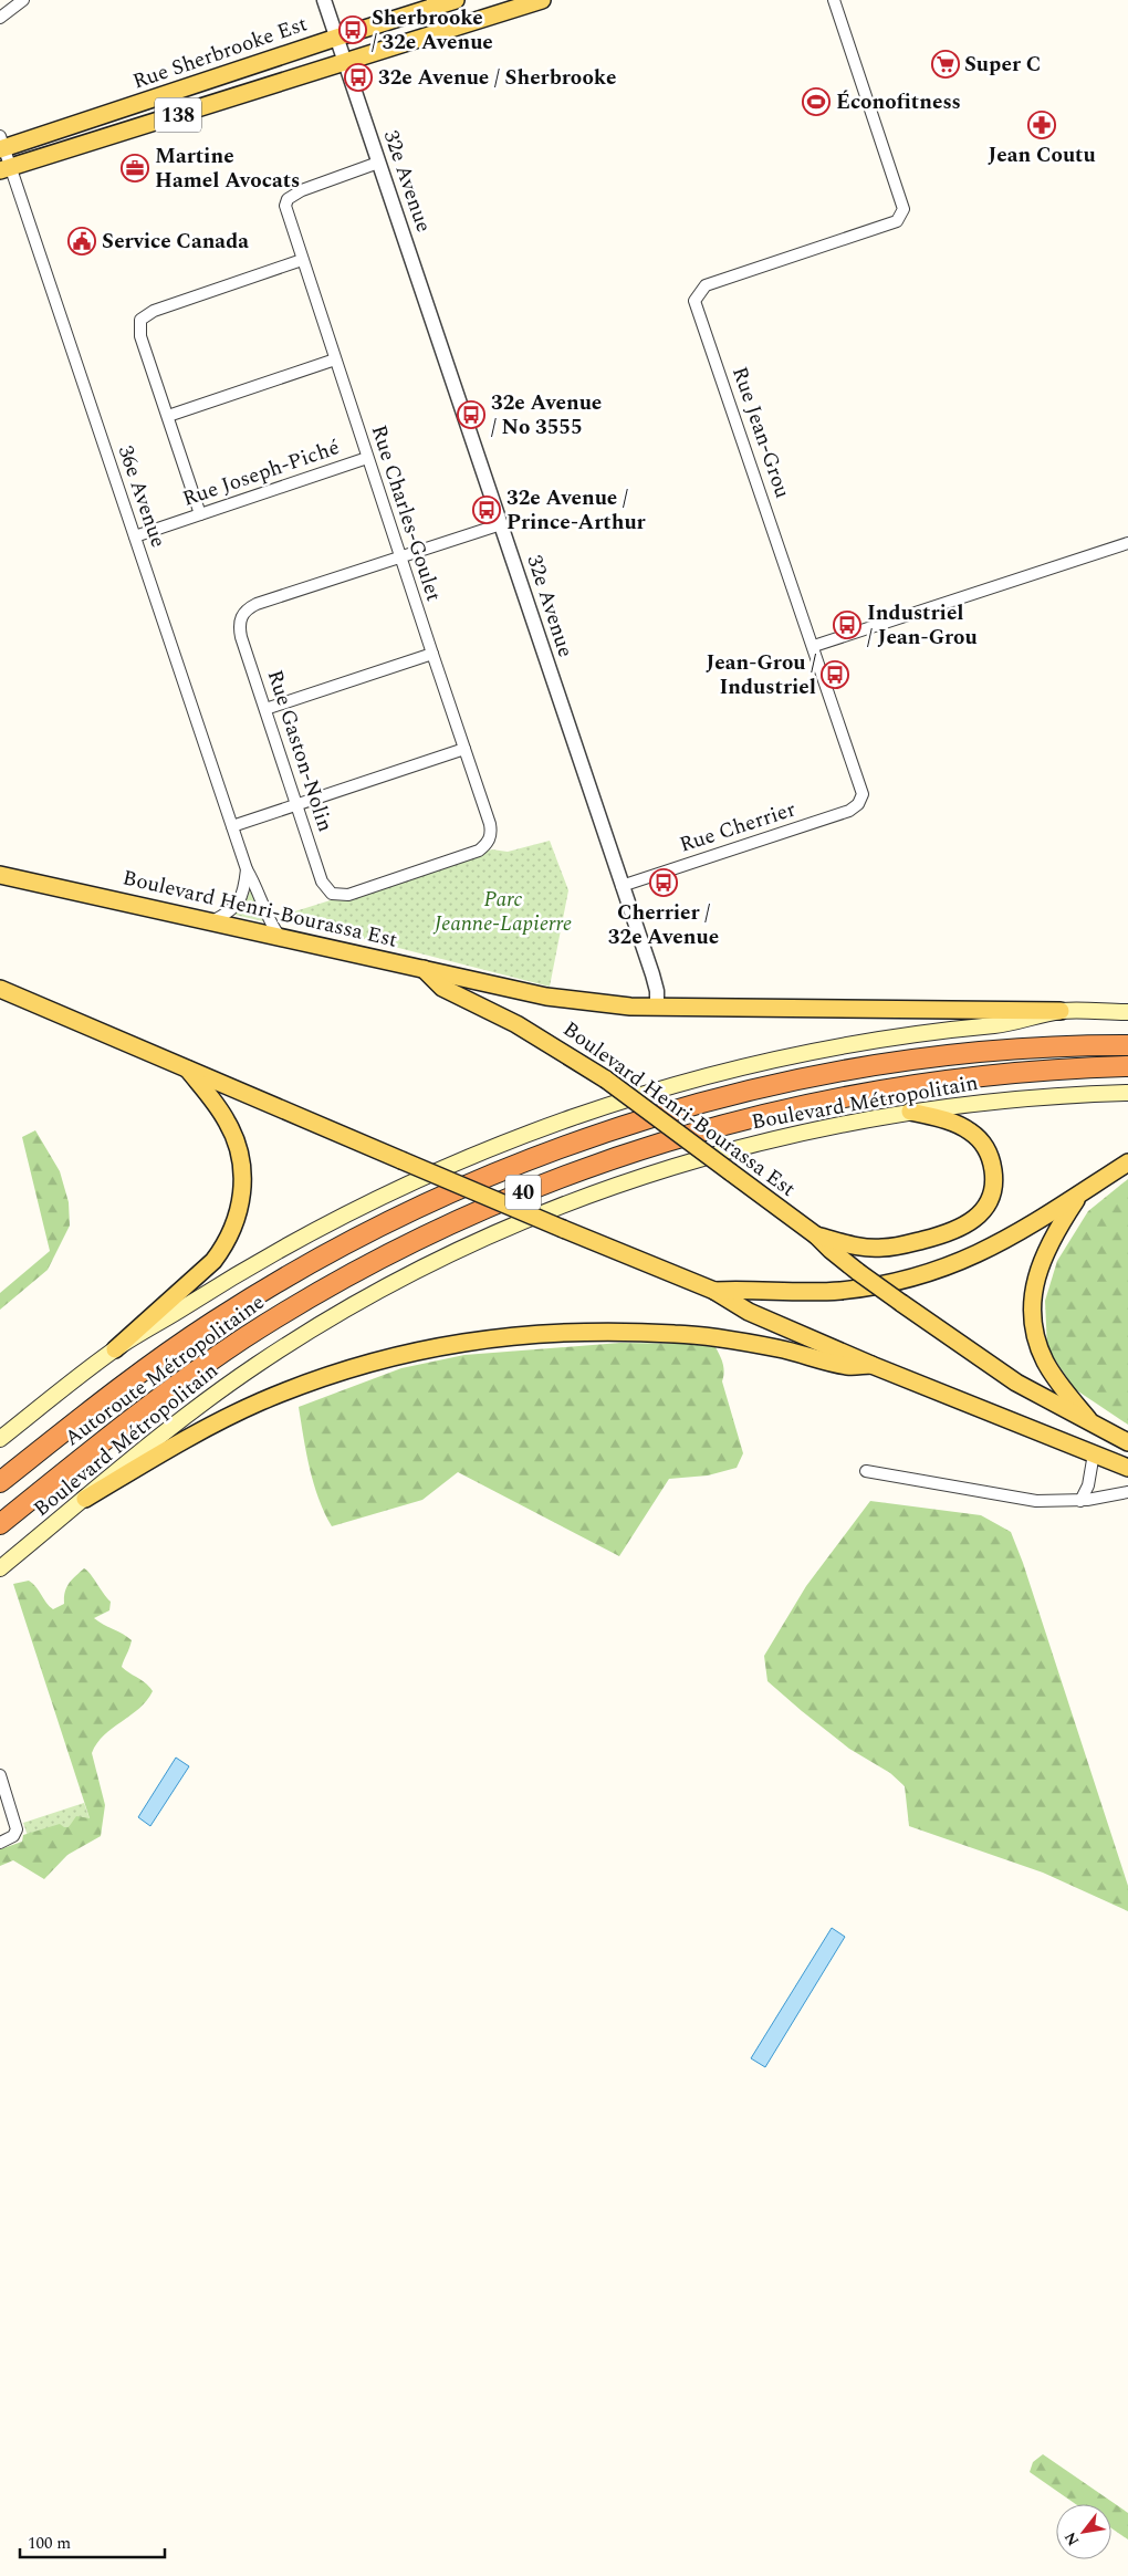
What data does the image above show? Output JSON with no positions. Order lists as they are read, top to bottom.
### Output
{
  "streets": {
    "highway": ["40", "Autoroute Métropolitaine"],
    "main road": [
      "Rue Sherbrooke Est",
      "138",
      "Boulevard Henri-Bourassa Est",
      "Boulevard Métropolitain"
    ],
    "street": [
      "32e Avenue",
      "Rue Jean-Grou",
      "Rue Joseph-Piché",
      "36e Avenue",
      "Rue Charles-Goulet",
      "Rue Gaston-Nolin",
      "Rue Cherrier"
    ]
  },
  "crossings": [
    ["Rue Sherbrooke Est", "32e Avenue"],
    ["Rue Sherbrooke Est", "36e Avenue"],
    ["32e Avenue", "Rue Charles-Goulet"],
    ["32e Avenue", "Rue Cherrier"],
    ["Rue Jean-Grou", "Rue Cherrier"],
    ["Rue Joseph-Piché", "36e Avenue"],
    ["Rue Joseph-Piché", "Rue Charles-Goulet"],
    ["36e Avenue", "Boulevard Henri-Bourassa Est"],
    ["Rue Charles-Goulet", "Rue Gaston-Nolin"]
  ],
  "parks": ["Parc Jeanne-Lapierre"],
  "places": {
    "bus stop": [
      "Sherbrooke / 32e Avenue",
      "32e Avenue / Sherbrooke",
      "32e Avenue / No 3555",
      "32e Avenue / Prince-Arthur",
      "Industriel / Jean-Grou",
      "Jean-Grou / Industriel",
      "Cherrier / 32e Avenue"
    ],
    "supermarket": ["Super C"],
    "sports": ["Éconofitness"],
    "pharmacy": ["Jean Coutu"],
    "office": ["Martine Hamel Avocats"],
    "public building": ["Service Canada"]
  },
  "scale_bar": "100 m",
  "north": "bottom left"
}
